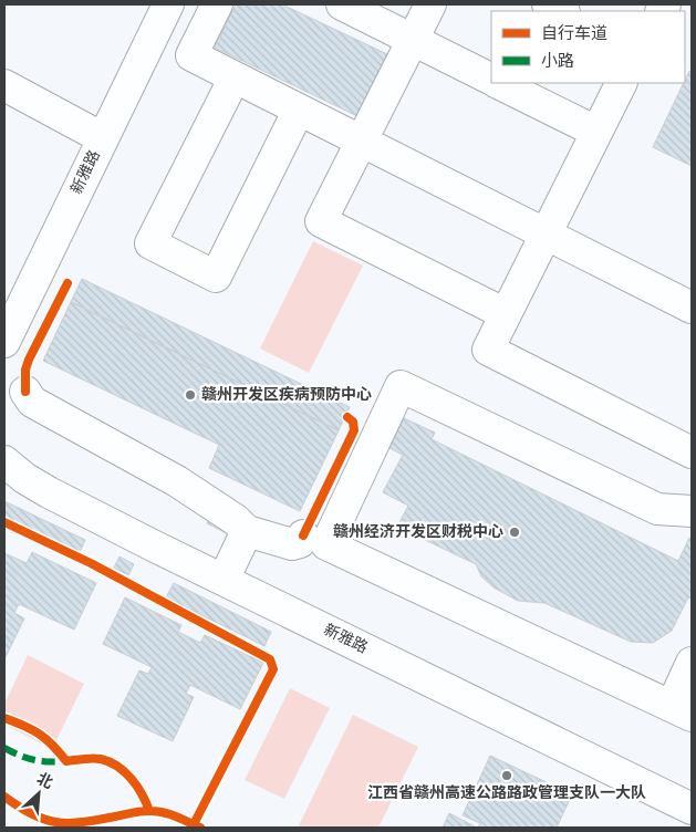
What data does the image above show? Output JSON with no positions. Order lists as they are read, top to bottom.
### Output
{
  "streets": {
    "street": ["新雅路"]
  },
  "places": ["赣州开发区疾病预防中心", "赣州经济开发区财税中心", "江西省赣州高速公路路政管理支队一大队"],
  "legend": ["自行车道", "小路"],
  "north": "top right"
}
